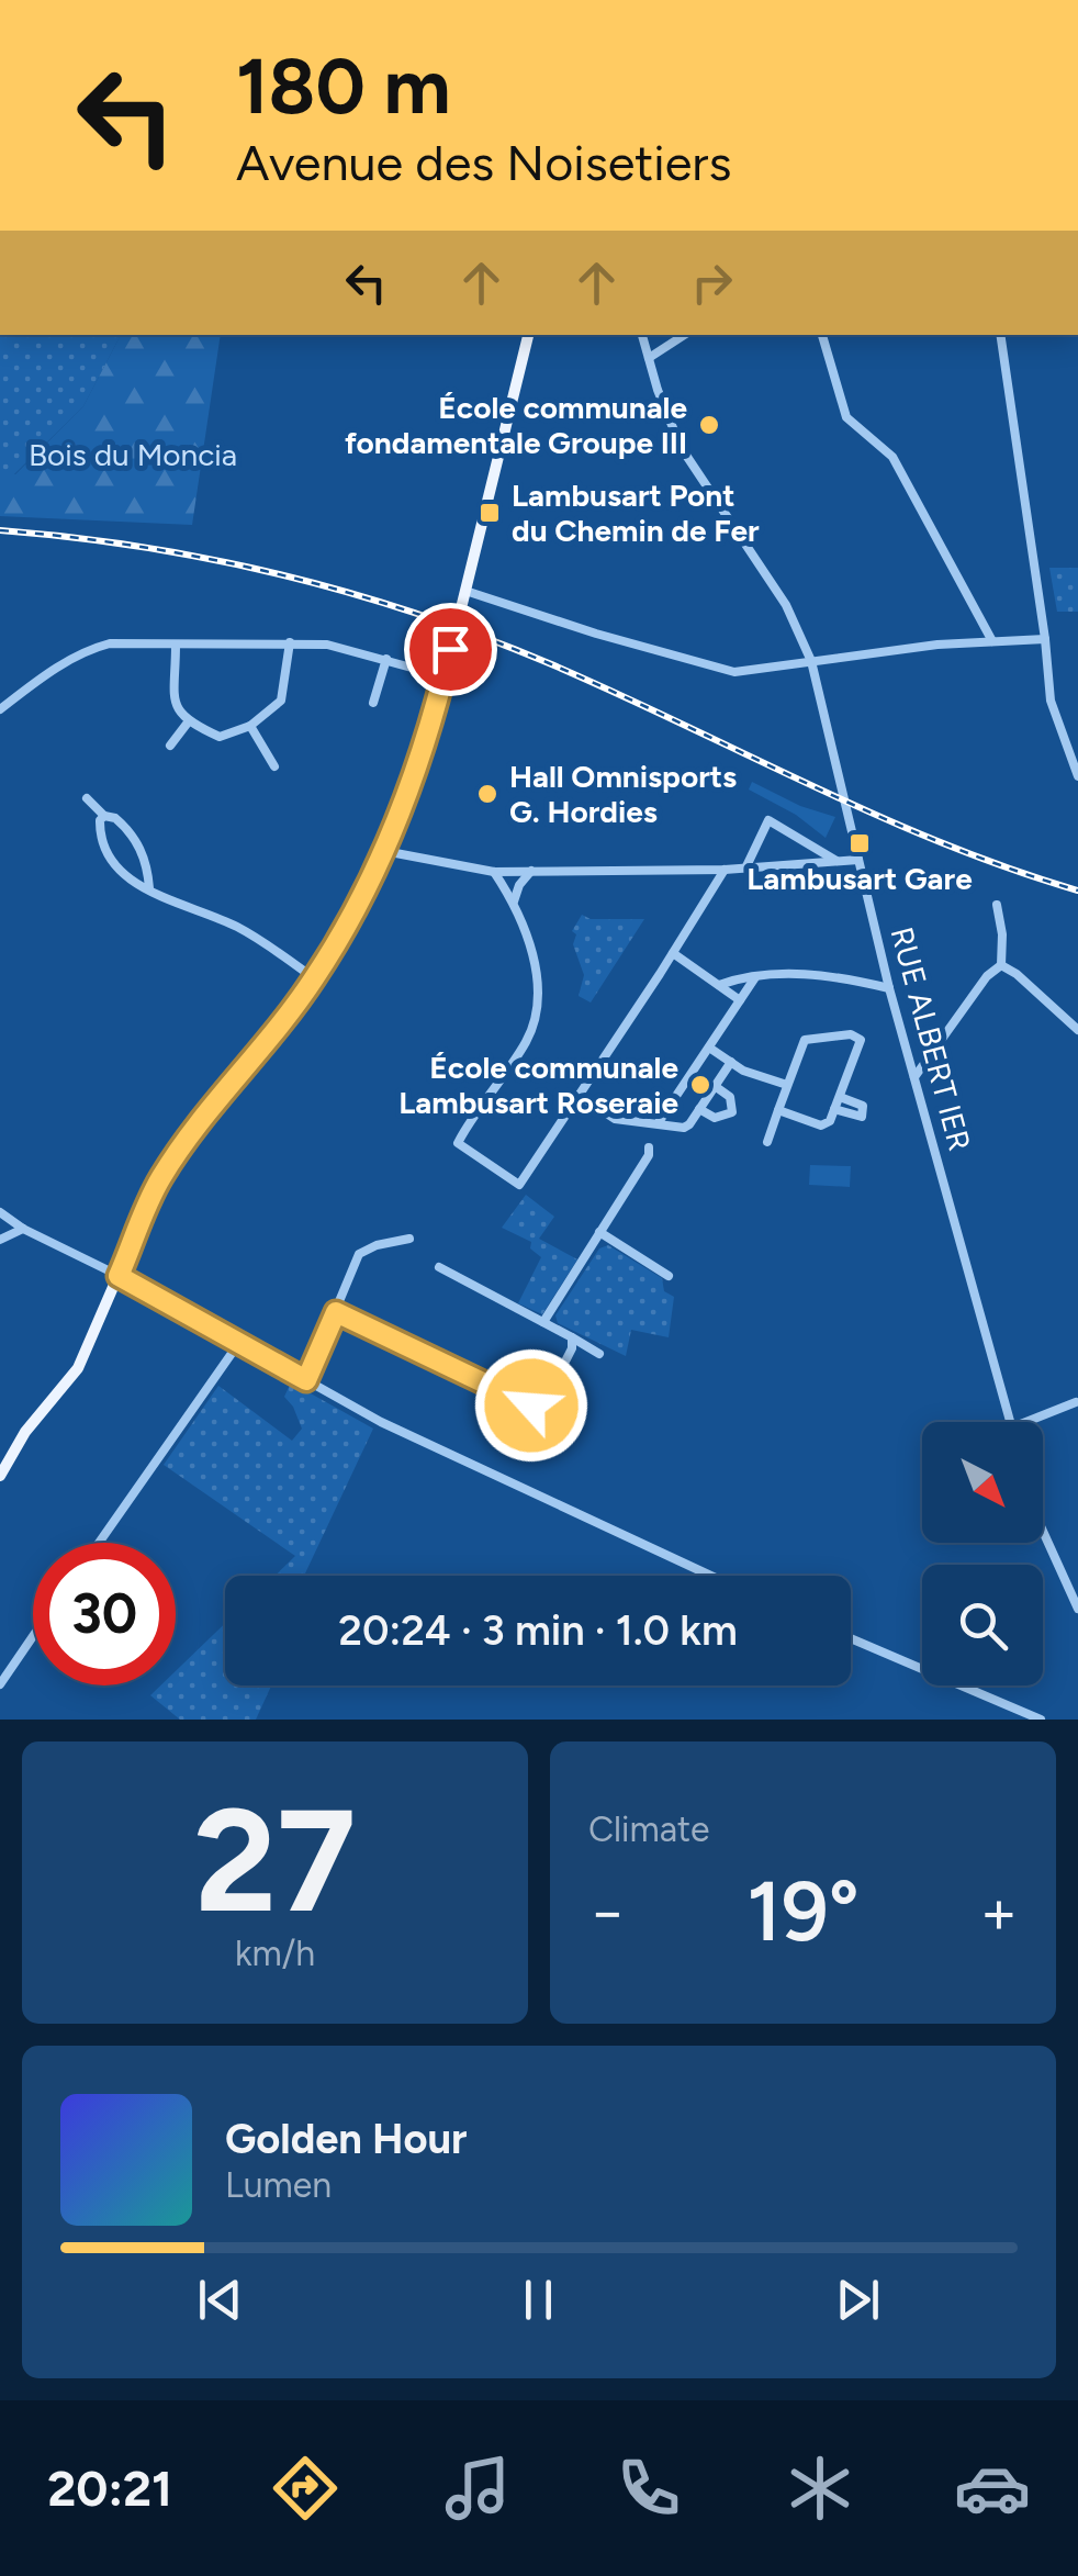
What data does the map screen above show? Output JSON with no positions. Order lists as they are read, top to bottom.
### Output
{
  "streets": {
    "street": ["RUE ALBERT IER"]
  },
  "parks": ["Bois du Moncia"],
  "places": {
    "other": ["École communale fondamentale Groupe III", "Hall Omnisports G. Hordies", "École communale Lambusart Roseraie"],
    "transit": ["Lambusart Pont du Chemin de Fer", "Lambusart Gare"]
  },
  "north": "bottom right",
  "page": {
    "turn": ["180 m", "Avenue des Noisetiers"],
    "limit": "30",
    "trip": "20:24 · 3 min · 1.0 km",
    "tile": [
      ["27", "km/h"],
      "Climate"
    ],
    "heat": ["−", "19°", "+"],
    "song": ["Golden Hour", "Lumen"],
    "tabs": "20:21"
  }
}
